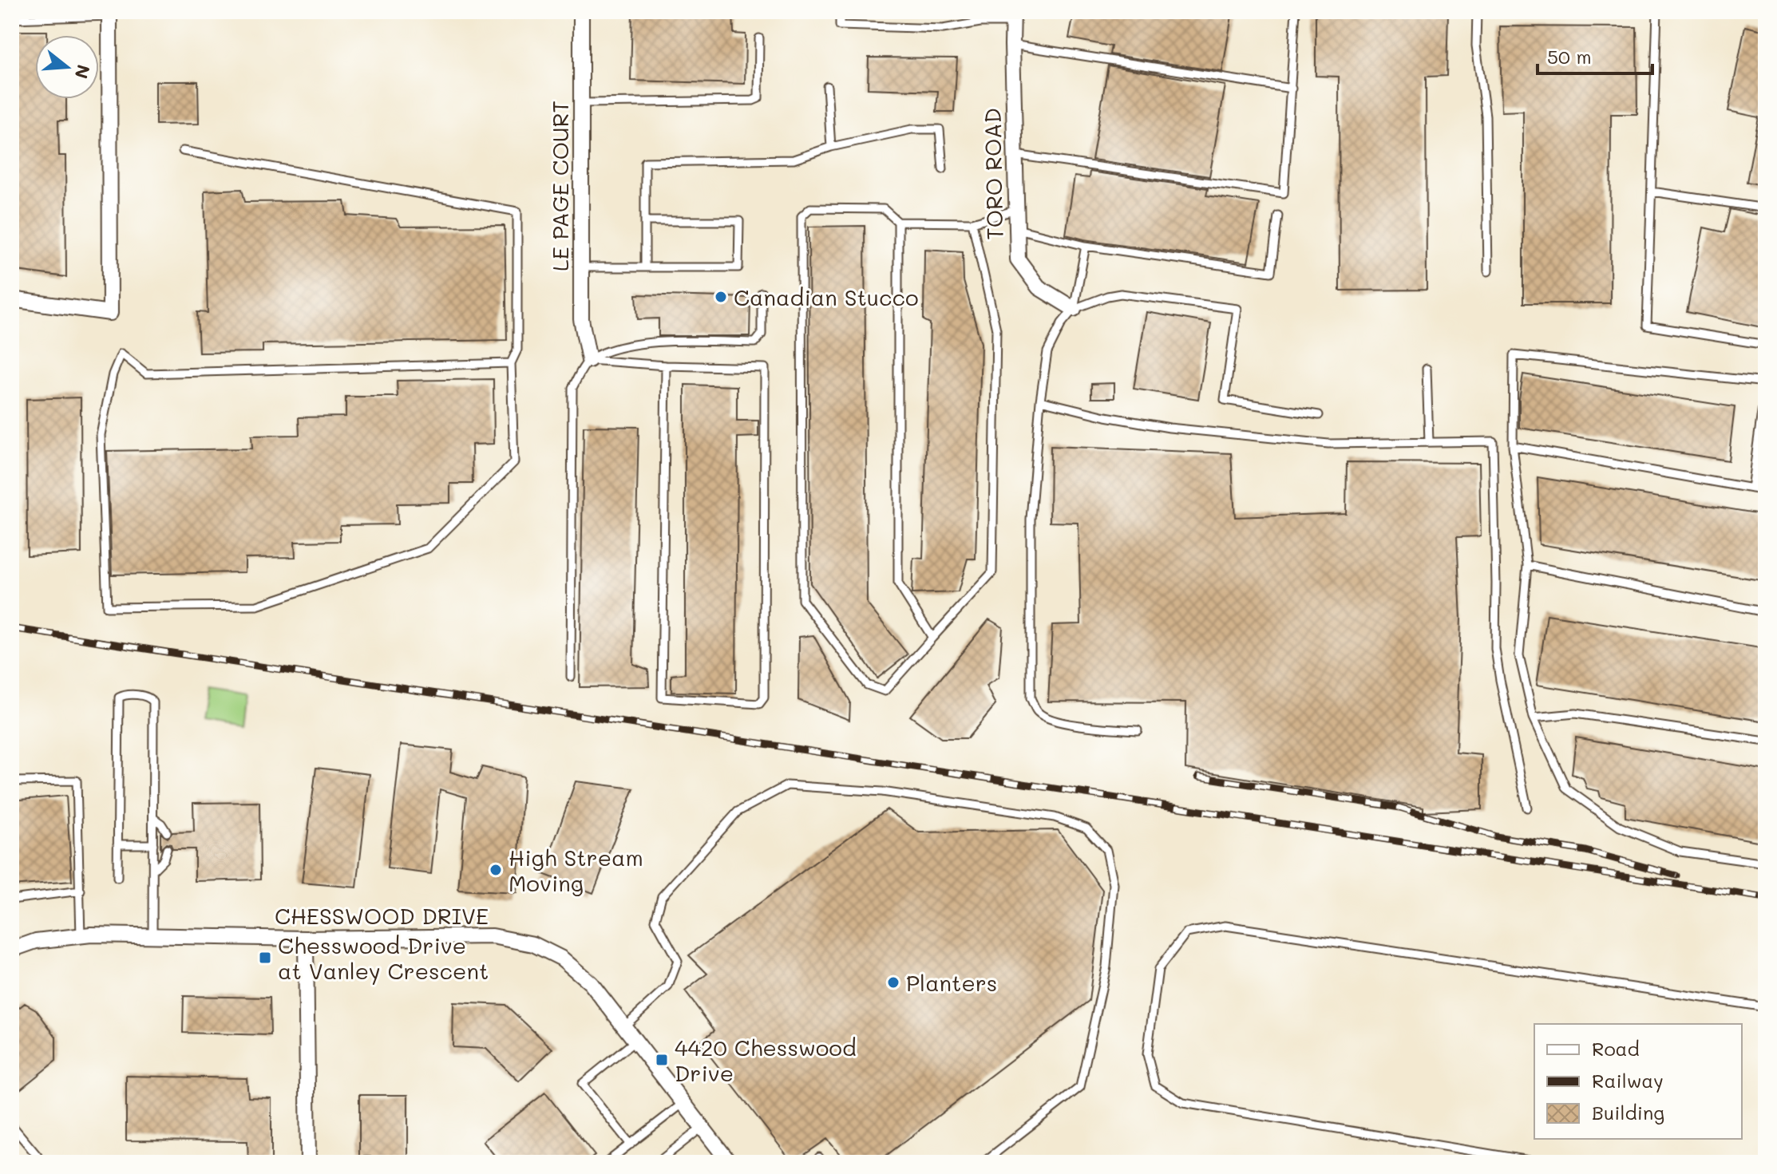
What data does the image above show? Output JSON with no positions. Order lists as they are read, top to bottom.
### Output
{
  "streets": {
    "street": ["TORO ROAD", "LE PAGE COURT", "CHESSWOOD DRIVE"]
  },
  "places": {
    "other": ["Canadian Stucco", "High Stream Moving", "Planters"],
    "transit": ["Chesswood Drive at Vanley Crescent", "4420 Chesswood Drive"]
  },
  "legend": ["Road", "Railway", "Building"],
  "scale_bar": "50 m",
  "north": "right"
}
